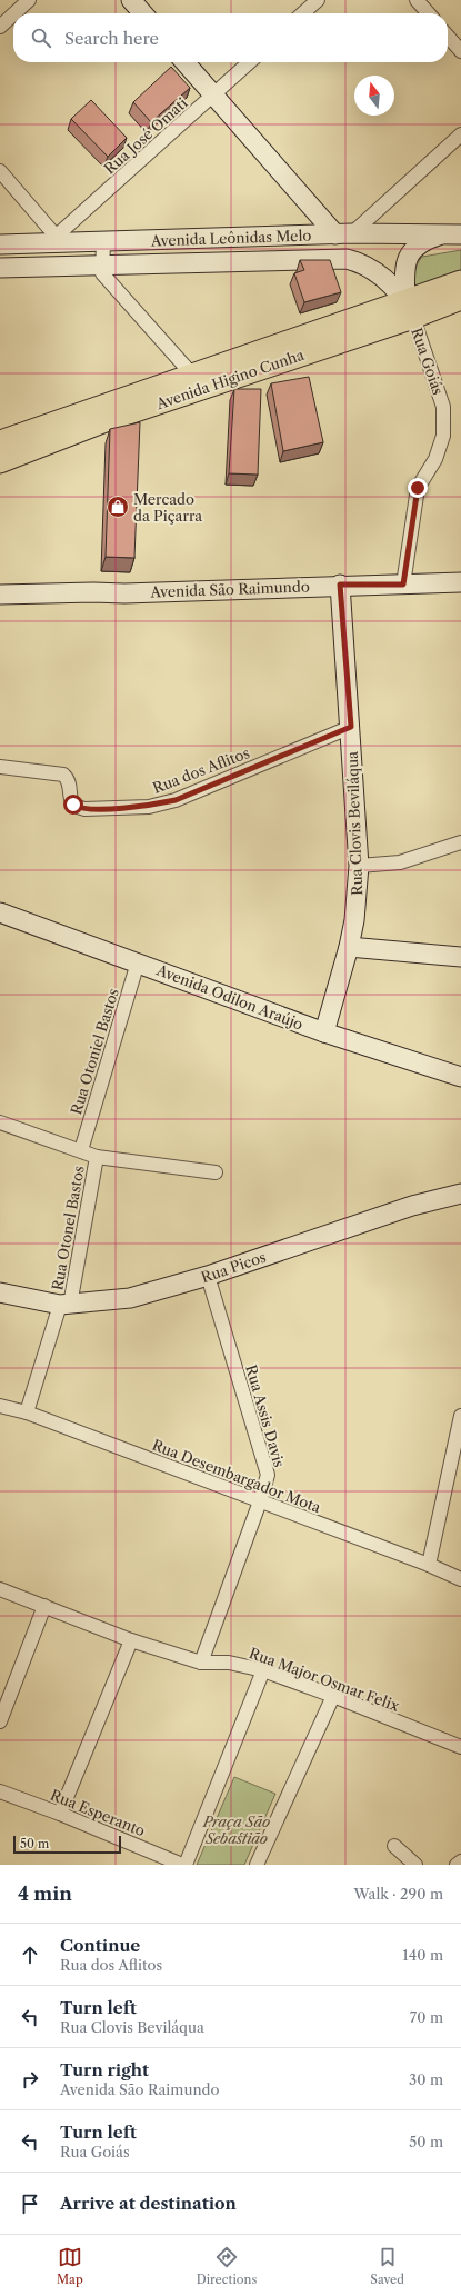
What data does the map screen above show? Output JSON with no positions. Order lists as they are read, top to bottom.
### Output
{
  "streets": {
    "main road": [
      "Avenida Leônidas Melo",
      "Avenida Higino Cunha",
      "Avenida São Raimundo",
      "Rua Clovis Beviláqua",
      "Avenida Odilon Araújo",
      "Rua Picos"
    ],
    "street": [
      "Rua José Omati",
      "Rua Goiás",
      "Rua dos Aflitos",
      "Rua Otoniel Bastos",
      "Rua Otonel Bastos",
      "Rua Assis Davis",
      "Rua Desembargador Mota",
      "Rua Major Osmar Felix",
      "Rua Esperanto"
    ]
  },
  "crossings": [
    ["Rua José Omati", "Avenida Leônidas Melo"],
    ["Avenida Leônidas Melo", "Rua Goiás"],
    ["Avenida Leônidas Melo", "Avenida Higino Cunha"],
    ["Rua Goiás", "Avenida Higino Cunha"],
    ["Rua Goiás", "Avenida São Raimundo"],
    ["Avenida São Raimundo", "Rua Clovis Beviláqua"],
    ["Rua dos Aflitos", "Rua Clovis Beviláqua"],
    ["Rua Clovis Beviláqua", "Avenida Odilon Araújo"],
    ["Avenida Odilon Araújo", "Rua Otoniel Bastos"],
    ["Rua Otonel Bastos", "Rua Picos"],
    ["Rua Otonel Bastos", "Rua Desembargador Mota"],
    ["Rua Picos", "Rua Assis Davis"],
    ["Rua Assis Davis", "Rua Desembargador Mota"],
    ["Rua Assis Davis", "Rua Major Osmar Felix"]
  ],
  "parks": ["Praça São Sebastião"],
  "places": {
    "shop": ["Mercado da Piçarra"]
  },
  "scale_bar": "50 m",
  "north": "top",
  "page": {
    "search": "Search here",
    "scale": "50 m",
    "heading": ["4 min", "Walk · 290 m"],
    "list": [
      ["Continue", "Rua dos Aflitos", "140 m"],
      ["Turn left", "Rua Clovis Beviláqua", "70 m"],
      ["Turn right", "Avenida São Raimundo", "30 m"],
      ["Turn left", "Rua Goiás", "50 m"],
      "Arrive at destination"
    ],
    "nav": ["Map", "Directions", "Saved"]
  }
}
